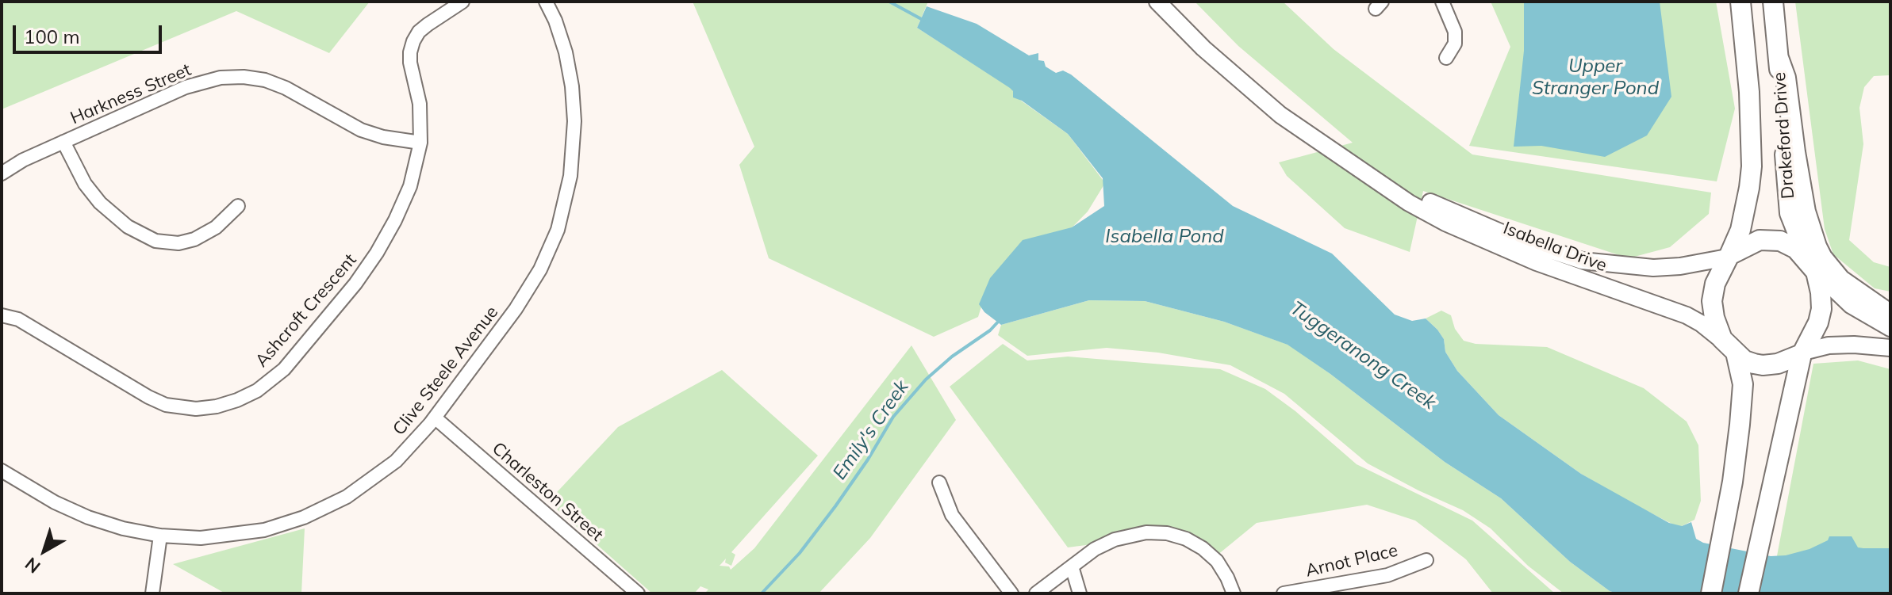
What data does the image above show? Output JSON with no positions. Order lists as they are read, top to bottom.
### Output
{
  "streets": {
    "highway": ["Drakeford Drive"],
    "main road": ["Isabella Drive"],
    "street": [
      "Harkness Street",
      "Ashcroft Crescent",
      "Clive Steele Avenue",
      "Charleston Street",
      "Arnot Place"
    ]
  },
  "crossings": [
    ["Harkness Street", "Ashcroft Crescent"],
    ["Drakeford Drive", "Isabella Drive"],
    ["Clive Steele Avenue", "Charleston Street"]
  ],
  "water": [
    "Upper Stranger Pond",
    "Isabella Pond",
    "Tuggeranong Creek",
    "Emily's Creek"
  ],
  "scale_bar": "100 m",
  "north": "bottom left"
}
